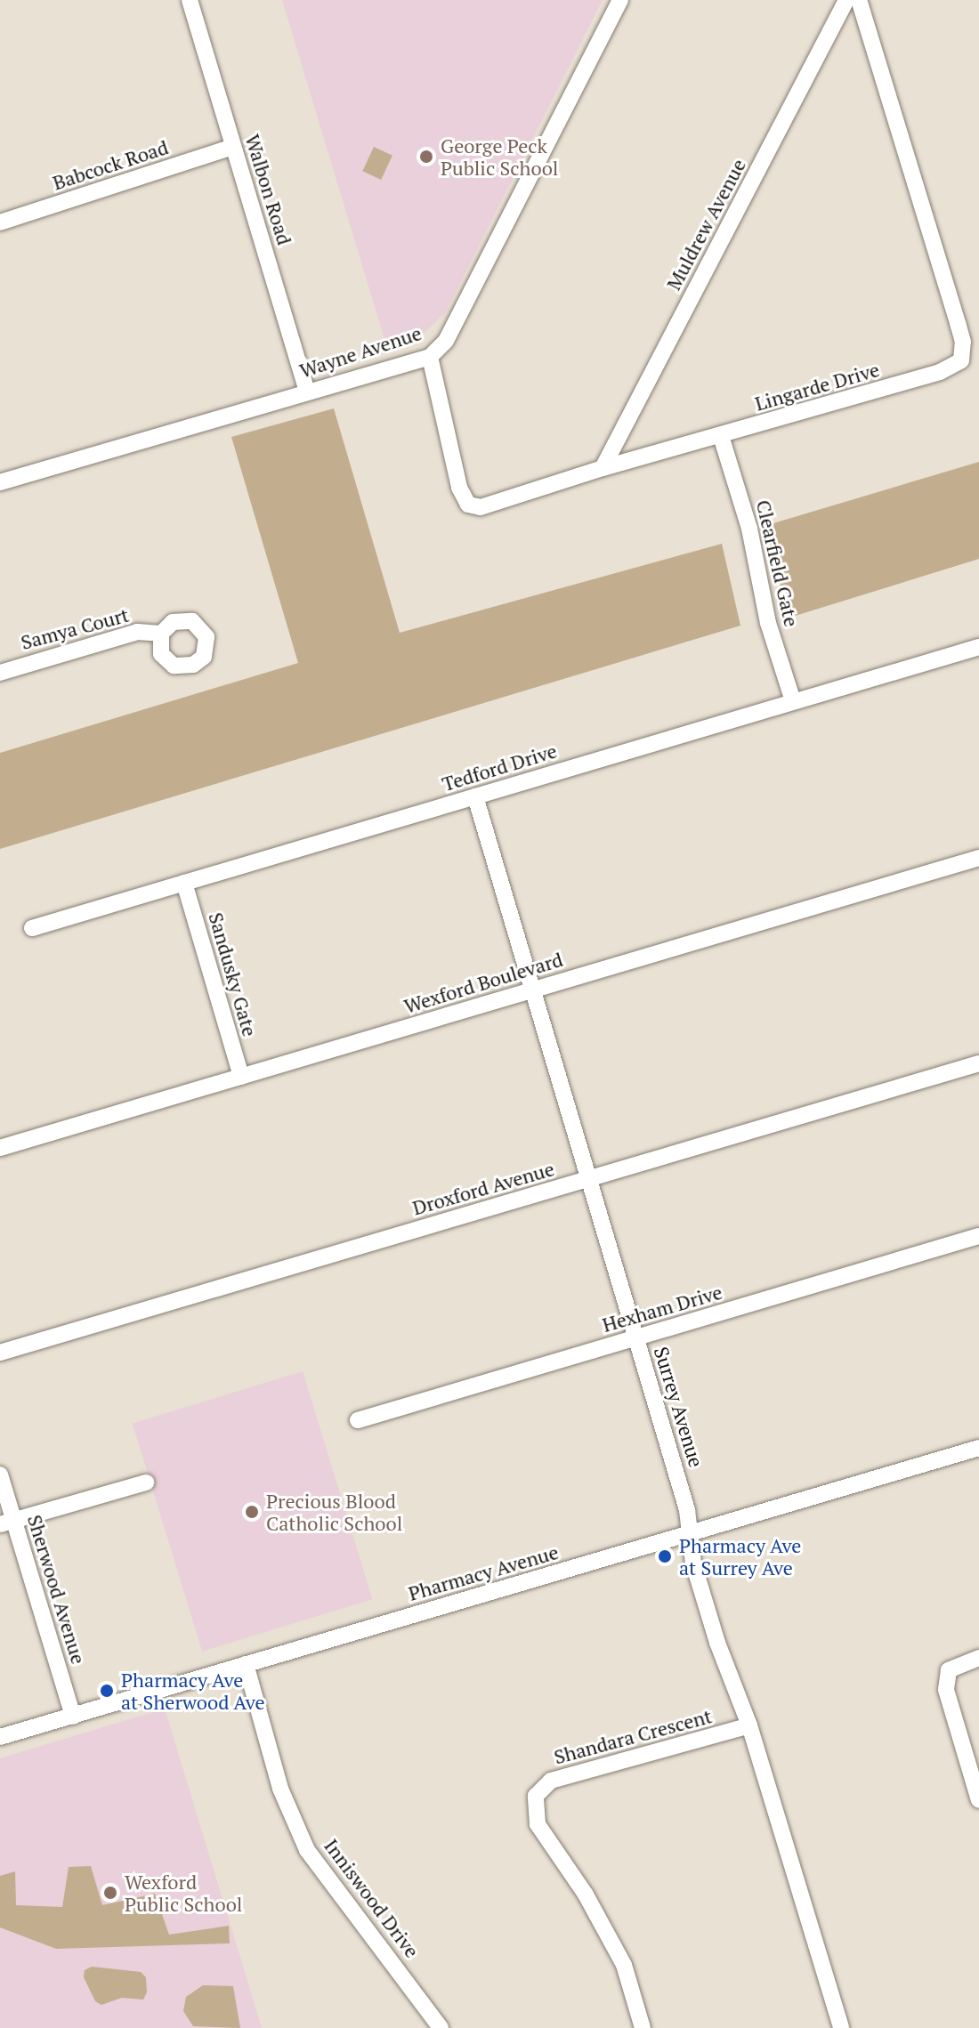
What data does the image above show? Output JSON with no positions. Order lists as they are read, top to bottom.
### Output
{
  "streets": {
    "street": [
      "Babcock Road",
      "Walbon Road",
      "Muldrew Avenue",
      "Wayne Avenue",
      "Lingarde Drive",
      "Clearfield Gate",
      "Samya Court",
      "Tedford Drive",
      "Sandusky Gate",
      "Wexford Boulevard",
      "Droxford Avenue",
      "Hexham Drive",
      "Surrey Avenue",
      "Pharmacy Avenue",
      "Sherwood Avenue",
      "Shandara Crescent",
      "Inniswood Drive"
    ]
  },
  "crossings": [
    ["Babcock Road", "Walbon Road"],
    ["Walbon Road", "Wayne Avenue"],
    ["Muldrew Avenue", "Lingarde Drive"],
    ["Wayne Avenue", "Lingarde Drive"],
    ["Lingarde Drive", "Clearfield Gate"],
    ["Clearfield Gate", "Tedford Drive"],
    ["Tedford Drive", "Sandusky Gate"],
    ["Tedford Drive", "Surrey Avenue"],
    ["Sandusky Gate", "Wexford Boulevard"],
    ["Wexford Boulevard", "Surrey Avenue"],
    ["Droxford Avenue", "Surrey Avenue"],
    ["Hexham Drive", "Surrey Avenue"],
    ["Surrey Avenue", "Pharmacy Avenue"],
    ["Surrey Avenue", "Shandara Crescent"],
    ["Pharmacy Avenue", "Sherwood Avenue"],
    ["Pharmacy Avenue", "Inniswood Drive"]
  ],
  "places": [
    "George Peck Public School",
    "Precious Blood Catholic School",
    "Pharmacy Ave at Surrey Ave",
    "Pharmacy Ave at Sherwood Ave",
    "Wexford Public School"
  ]
}
